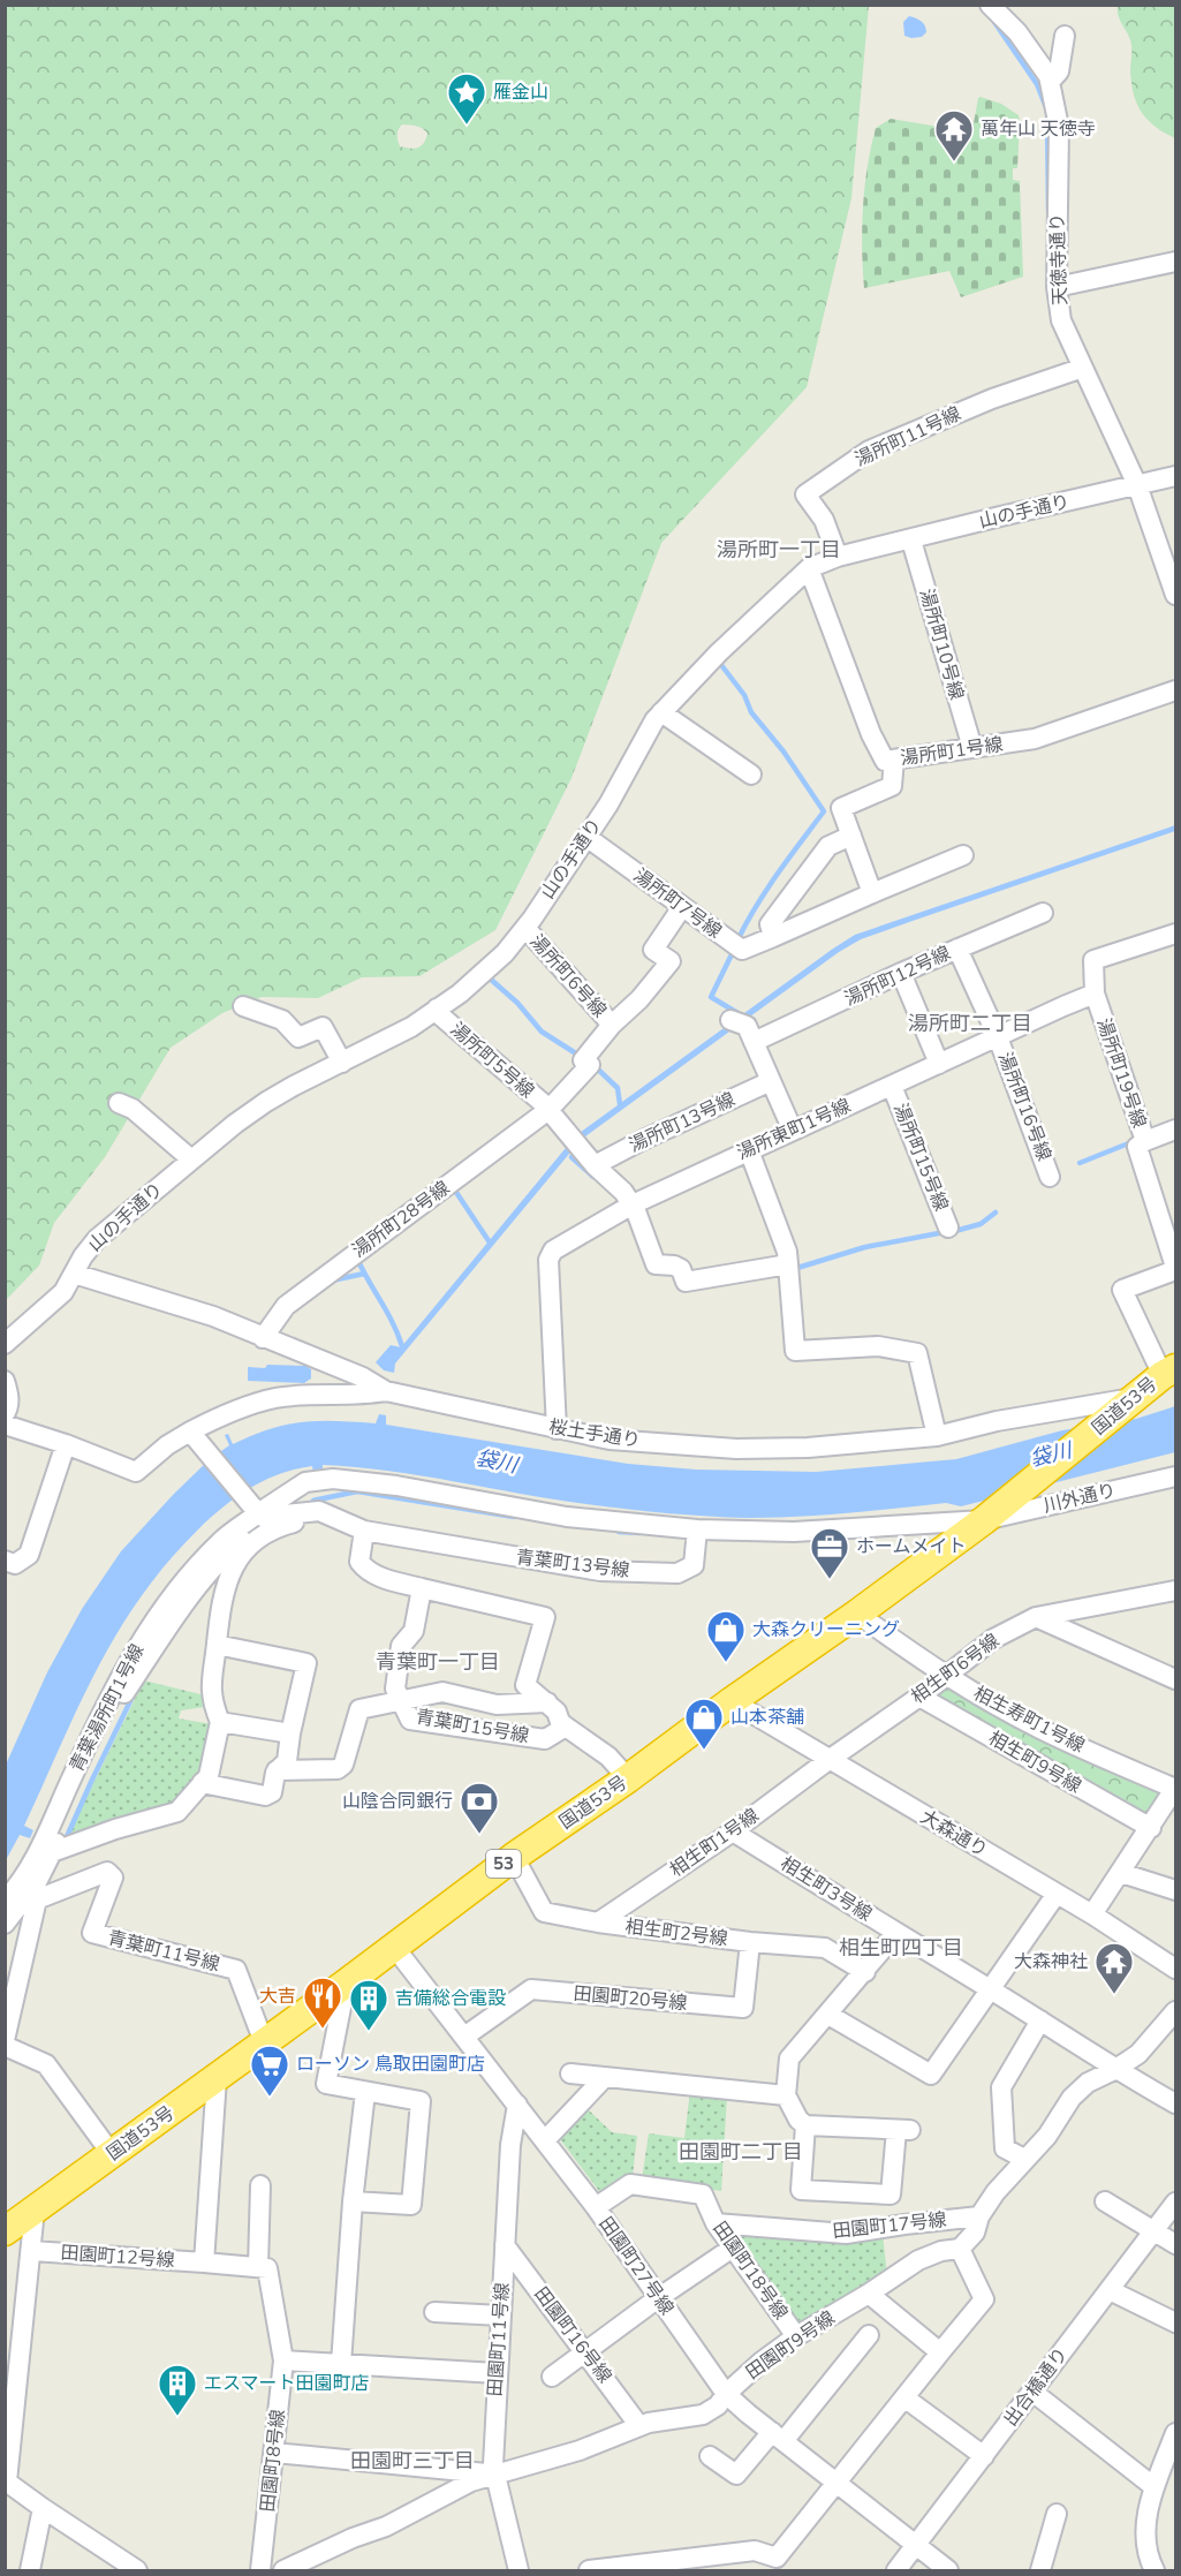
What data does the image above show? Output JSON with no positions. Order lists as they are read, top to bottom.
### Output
{
  "streets": {
    "highway": ["国道53号", "53"],
    "street": [
      "天徳寺通り",
      "湯所町11号線",
      "山の手通り",
      "湯所町10号線",
      "湯所町1号線",
      "湯所町7号線",
      "湯所町6号線",
      "湯所町12号線",
      "湯所町5号線",
      "湯所町19号線",
      "湯所町16号線",
      "湯所町13号線",
      "湯所東町1号線",
      "湯所町15号線",
      "湯所町28号線",
      "桜土手通り",
      "川外通り",
      "青葉町13号線",
      "相生町6号線",
      "青葉湯所町1号線",
      "相生寿町1号線",
      "青葉町15号線",
      "相生町9号線",
      "大森通り",
      "相生町1号線",
      "相生町3号線",
      "相生町2号線",
      "青葉町11号線",
      "田園町20号線",
      "田園町17号線",
      "田園町12号線",
      "田園町27号線",
      "田園町18号線",
      "田園町16号線",
      "田園町11号線",
      "田園町9号線",
      "出合橋通り",
      "田園町8号線"
    ]
  },
  "crossings": [
    ["天徳寺通り", "湯所町11号線"],
    ["天徳寺通り", "山の手通り"],
    ["湯所町11号線", "山の手通り"],
    ["山の手通り", "湯所町10号線"],
    ["山の手通り", "湯所町1号線"],
    ["山の手通り", "湯所町7号線"],
    ["山の手通り", "湯所町6号線"],
    ["山の手通り", "湯所町5号線"],
    ["山の手通り", "桜土手通り"],
    ["湯所町10号線", "湯所町1号線"],
    ["湯所町6号線", "湯所町28号線"],
    ["湯所町12号線", "湯所町16号線"],
    ["湯所町12号線", "湯所町13号線"],
    ["湯所町12号線", "湯所東町1号線"],
    ["湯所町5号線", "湯所町13号線"],
    ["湯所町5号線", "湯所東町1号線"],
    ["湯所町5号線", "湯所町28号線"],
    ["湯所町19号線", "湯所東町1号線"],
    ["湯所町19号線", "国道53号"],
    ["湯所町16号線", "湯所東町1号線"],
    ["湯所東町1号線", "湯所町15号線"],
    ["湯所東町1号線", "桜土手通り"],
    ["湯所町28号線", "桜土手通り"],
    ["国道53号", "桜土手通り"],
    ["国道53号", "川外通り"],
    ["国道53号", "相生寿町1号線"],
    ["国道53号", "大森通り"],
    ["国道53号", "相生町2号線"],
    ["国道53号", "青葉町11号線"],
    ["国道53号", "田園町27号線"],
    ["青葉町13号線", "青葉湯所町1号線"],
    ["相生町6号線", "相生寿町1号線"],
    ["相生町6号線", "相生町9号線"],
    ["相生町6号線", "大森通り"],
    ["相生町6号線", "相生町1号線"],
    ["大森通り", "相生町1号線"],
    ["相生町1号線", "相生町3号線"],
    ["相生町1号線", "相生町2号線"],
    ["相生町2号線", "田園町20号線"],
    ["田園町20号線", "田園町27号線"],
    ["田園町17号線", "田園町18号線"],
    ["田園町27号線", "田園町18号線"],
    ["田園町27号線", "田園町11号線"],
    ["田園町27号線", "田園町9号線"],
    ["田園町27号線", "出合橋通り"],
    ["田園町18号線", "田園町9号線"],
    ["田園町16号線", "田園町11号線"],
    ["田園町16号線", "田園町9号線"],
    ["田園町11号線", "田園町9号線"]
  ],
  "districts": [
    "湯所町一丁目",
    "湯所町二丁目",
    "青葉町一丁目",
    "相生町四丁目",
    "田園町二丁目",
    "田園町三丁目"
  ],
  "water": ["袋川"],
  "places": {
    "place": ["雁金山"],
    "temple": ["萬年山 天徳寺", "大森神社"],
    "office": ["ホームメイト"],
    "shop": ["大森クリーニング", "山本茶舗"],
    "bank": ["山陰合同銀行"],
    "restaurant": ["大吉"],
    "building": ["吉備総合電設", "エスマート田園町店"],
    "supermarket": ["ローソン 鳥取田園町店"]
  }
}
